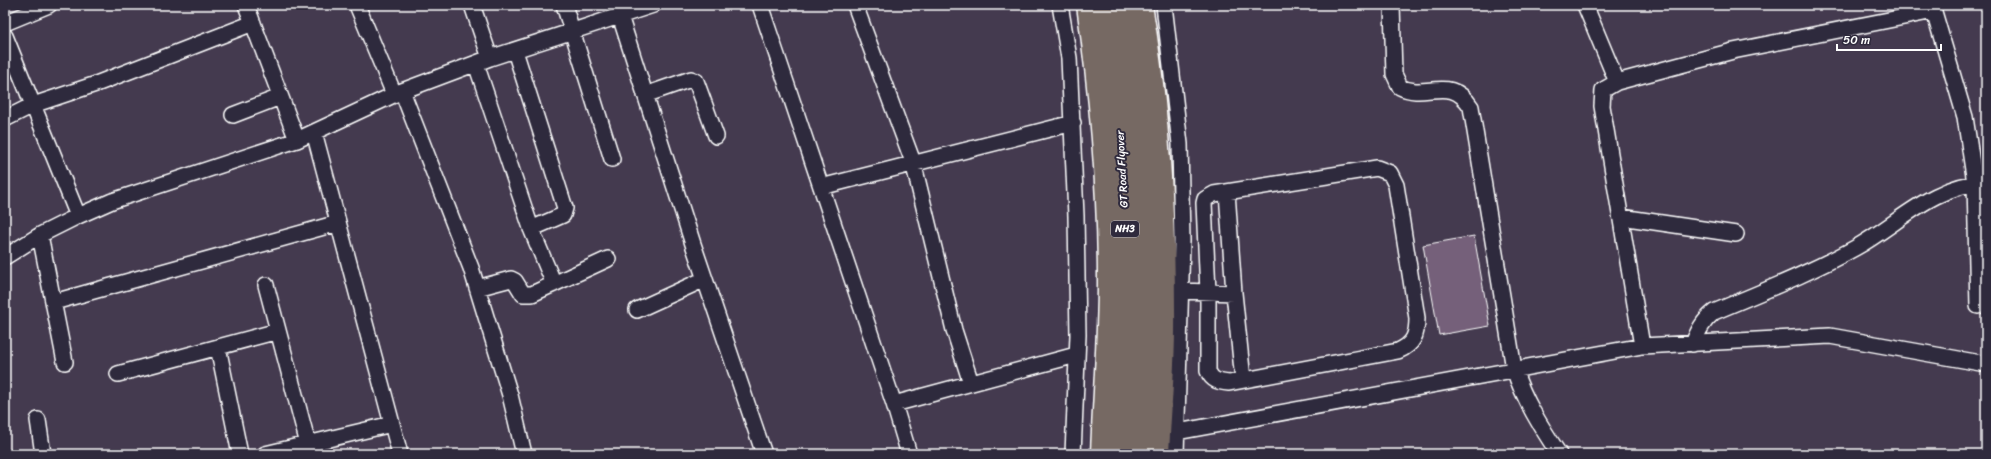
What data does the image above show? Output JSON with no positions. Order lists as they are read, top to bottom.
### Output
{
  "streets": {
    "highway": ["GT Road Flyover", "NH3"]
  },
  "scale_bar": "50 m"
}
